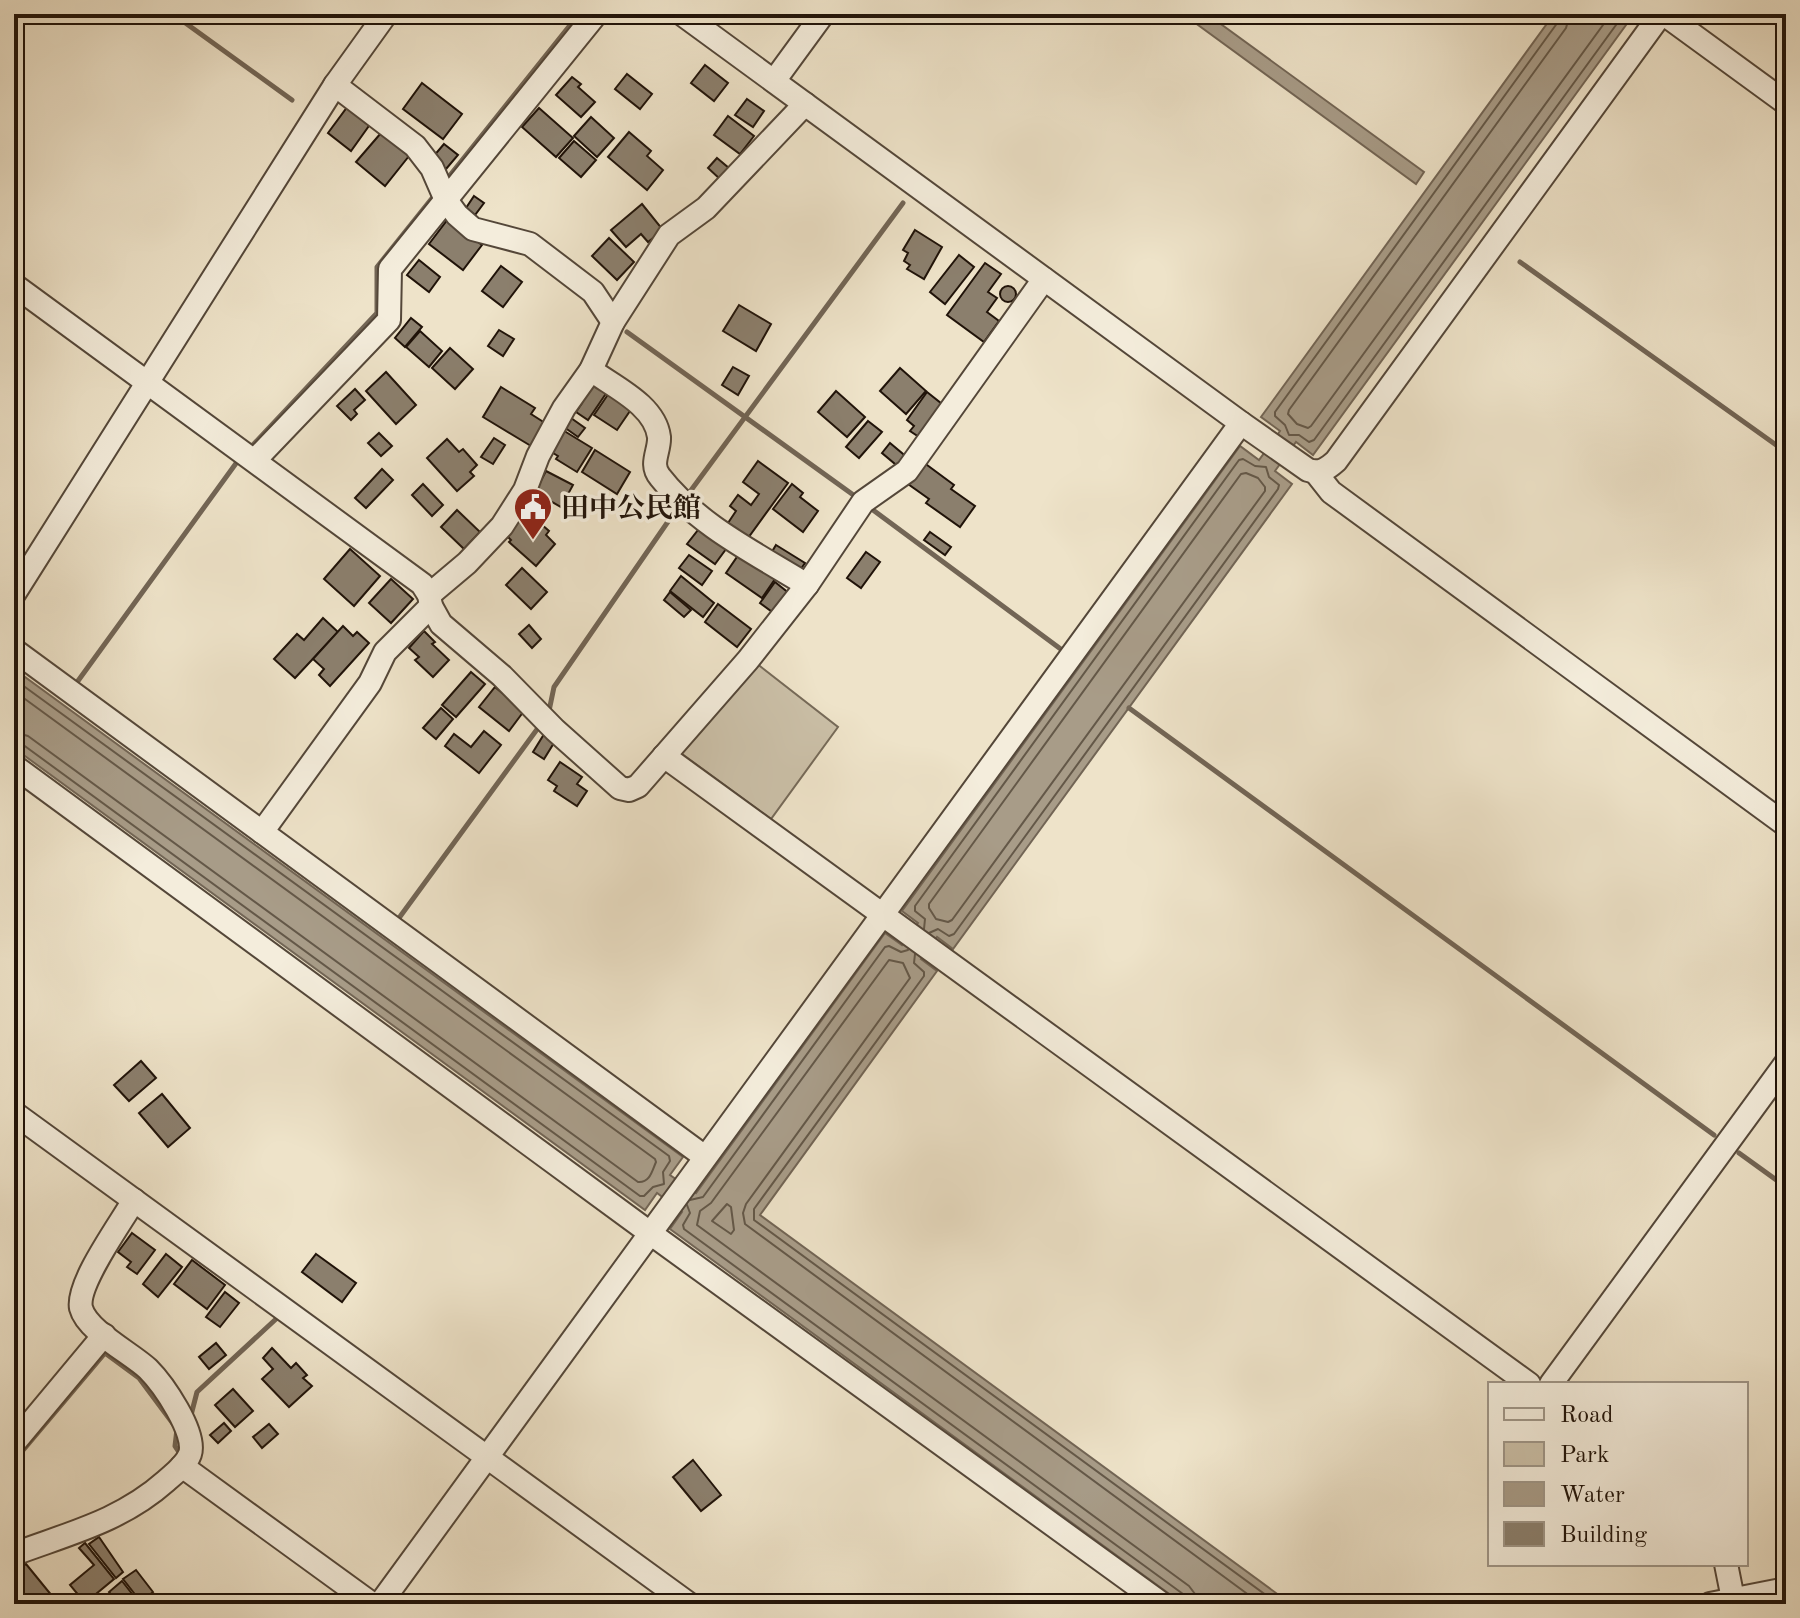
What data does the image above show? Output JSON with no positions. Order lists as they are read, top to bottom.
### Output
{
  "places": {
    "public building": ["田中公民館"]
  },
  "legend": [
    "Road",
    "Park",
    "Water",
    "Building"
  ]
}
